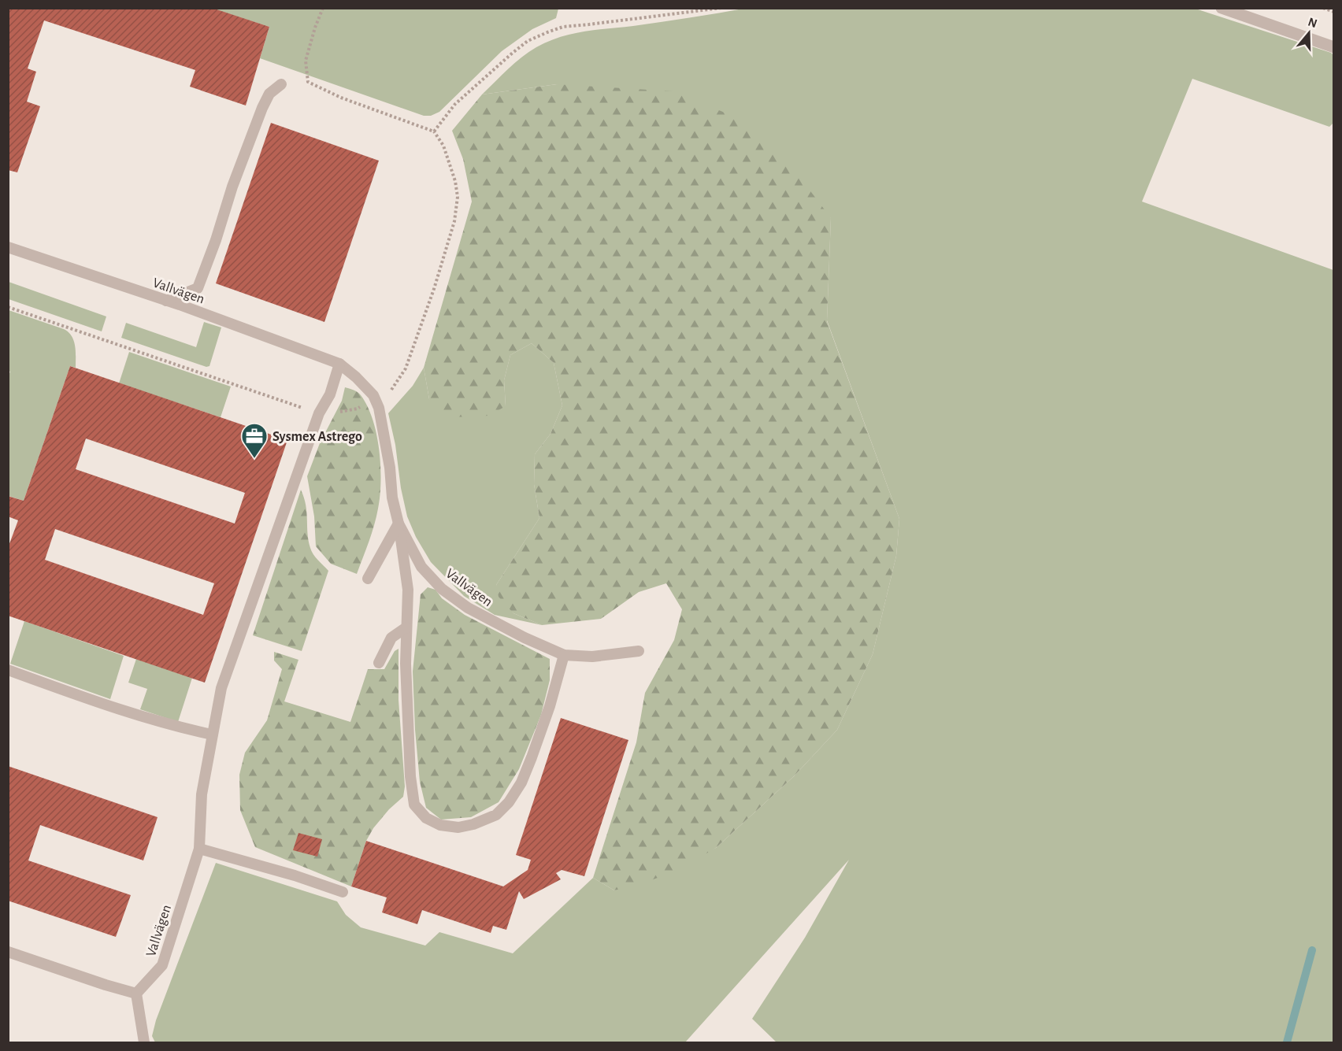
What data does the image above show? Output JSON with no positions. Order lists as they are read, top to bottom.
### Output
{
  "streets": {
    "lane": ["Vallvägen"]
  },
  "places": {
    "office": ["Sysmex Astrego"]
  },
  "north": "top"
}
